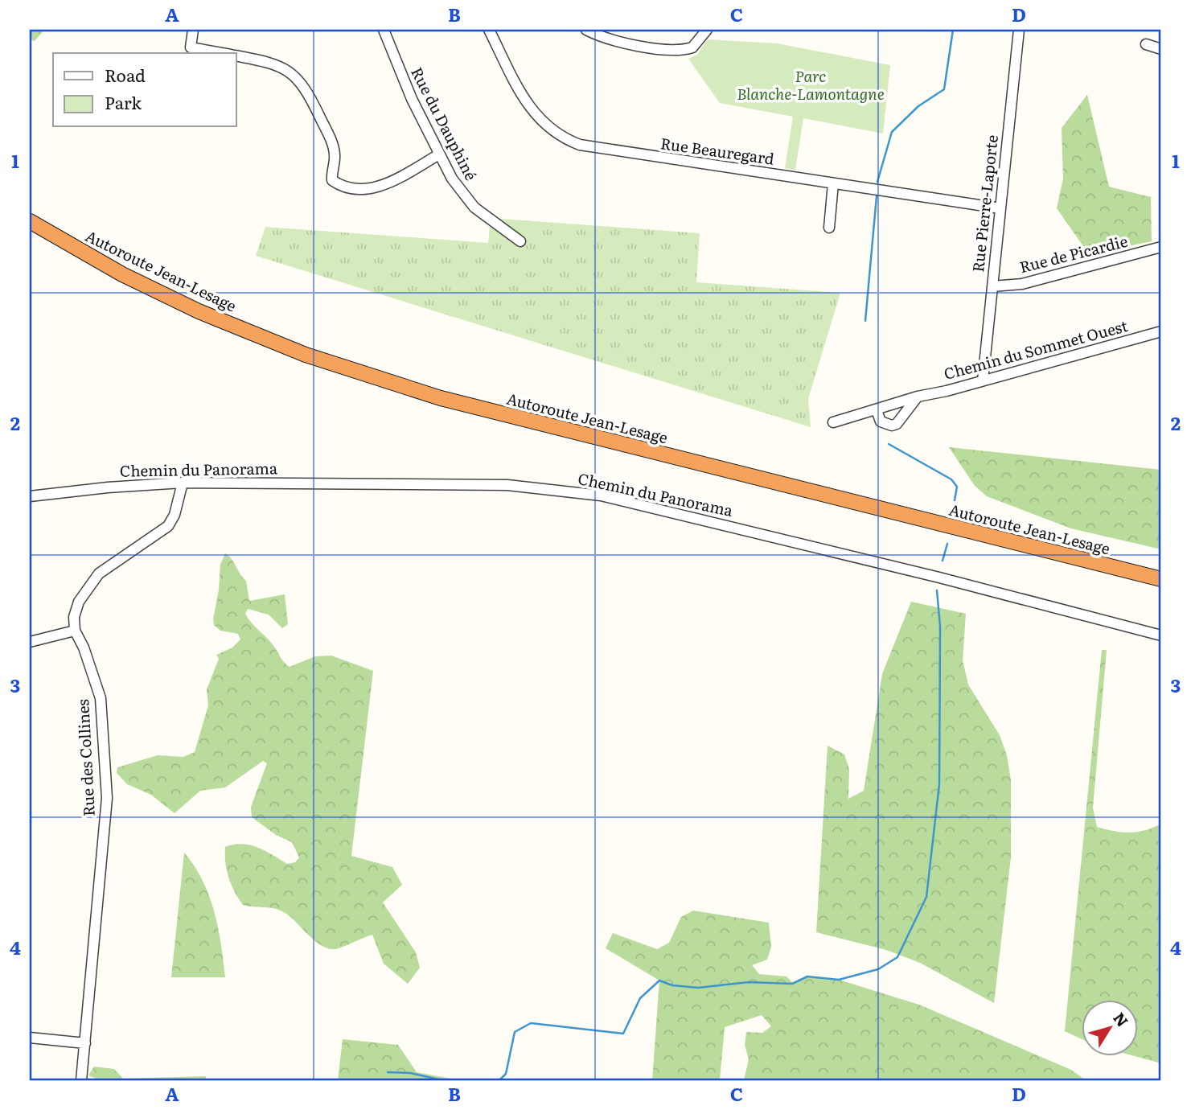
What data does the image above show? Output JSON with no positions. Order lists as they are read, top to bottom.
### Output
{
  "streets": {
    "highway": ["Autoroute Jean-Lesage"],
    "street": [
      "Rue du Dauphiné",
      "Rue Beauregard",
      "Rue Pierre-Laporte",
      "Rue de Picardie",
      "Chemin du Sommet Ouest",
      "Chemin du Panorama",
      "Rue des Collines"
    ]
  },
  "crossings": [
    ["Rue Beauregard", "Rue Pierre-Laporte"],
    ["Rue Pierre-Laporte", "Rue de Picardie"],
    ["Rue Pierre-Laporte", "Chemin du Sommet Ouest"]
  ],
  "parks": ["Parc Blanche-Lamontagne"],
  "legend": ["Road", "Park"],
  "north": "top right",
  "grid": {
    "columns": [
      "A",
      "B",
      "C",
      "D"
    ],
    "rows": [
      "1",
      "2",
      "3",
      "4"
    ]
  }
}
